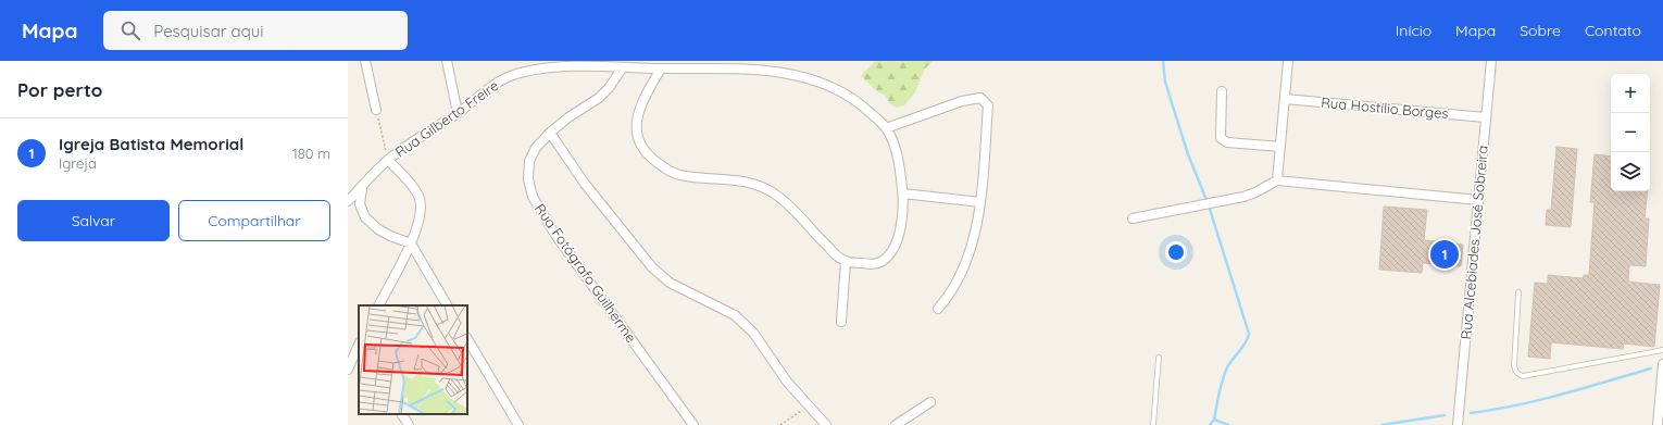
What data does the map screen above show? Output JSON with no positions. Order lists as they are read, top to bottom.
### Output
{
  "streets": {
    "street": [
      "Rua Hostílio Borges",
      "Rua Gilberto Freire",
      "Rua Alcebiades José Sobreira",
      "Rua Fotógrafo Guilherme"
    ]
  },
  "crossings": [
    ["Rua Hostílio Borges", "Rua Alcebiades José Sobreira"],
    ["Rua Gilberto Freire", "Rua Fotógrafo Guilherme"]
  ],
  "page": {
    "header": "Mapa",
    "search": "Pesquisar aqui",
    "nav": [
      "Início",
      "Mapa",
      "Sobre",
      "Contato"
    ],
    "heading": "Por perto",
    "map_buttons": ["+", "−"],
    "list": [
      {
        "mark": "1",
        "name": "Igreja Batista Memorial",
        "note": "Igreja",
        "value": "180 m"
      }
    ],
    "buttons": ["Salvar", "Compartilhar"],
    "pins": "1"
  }
}
